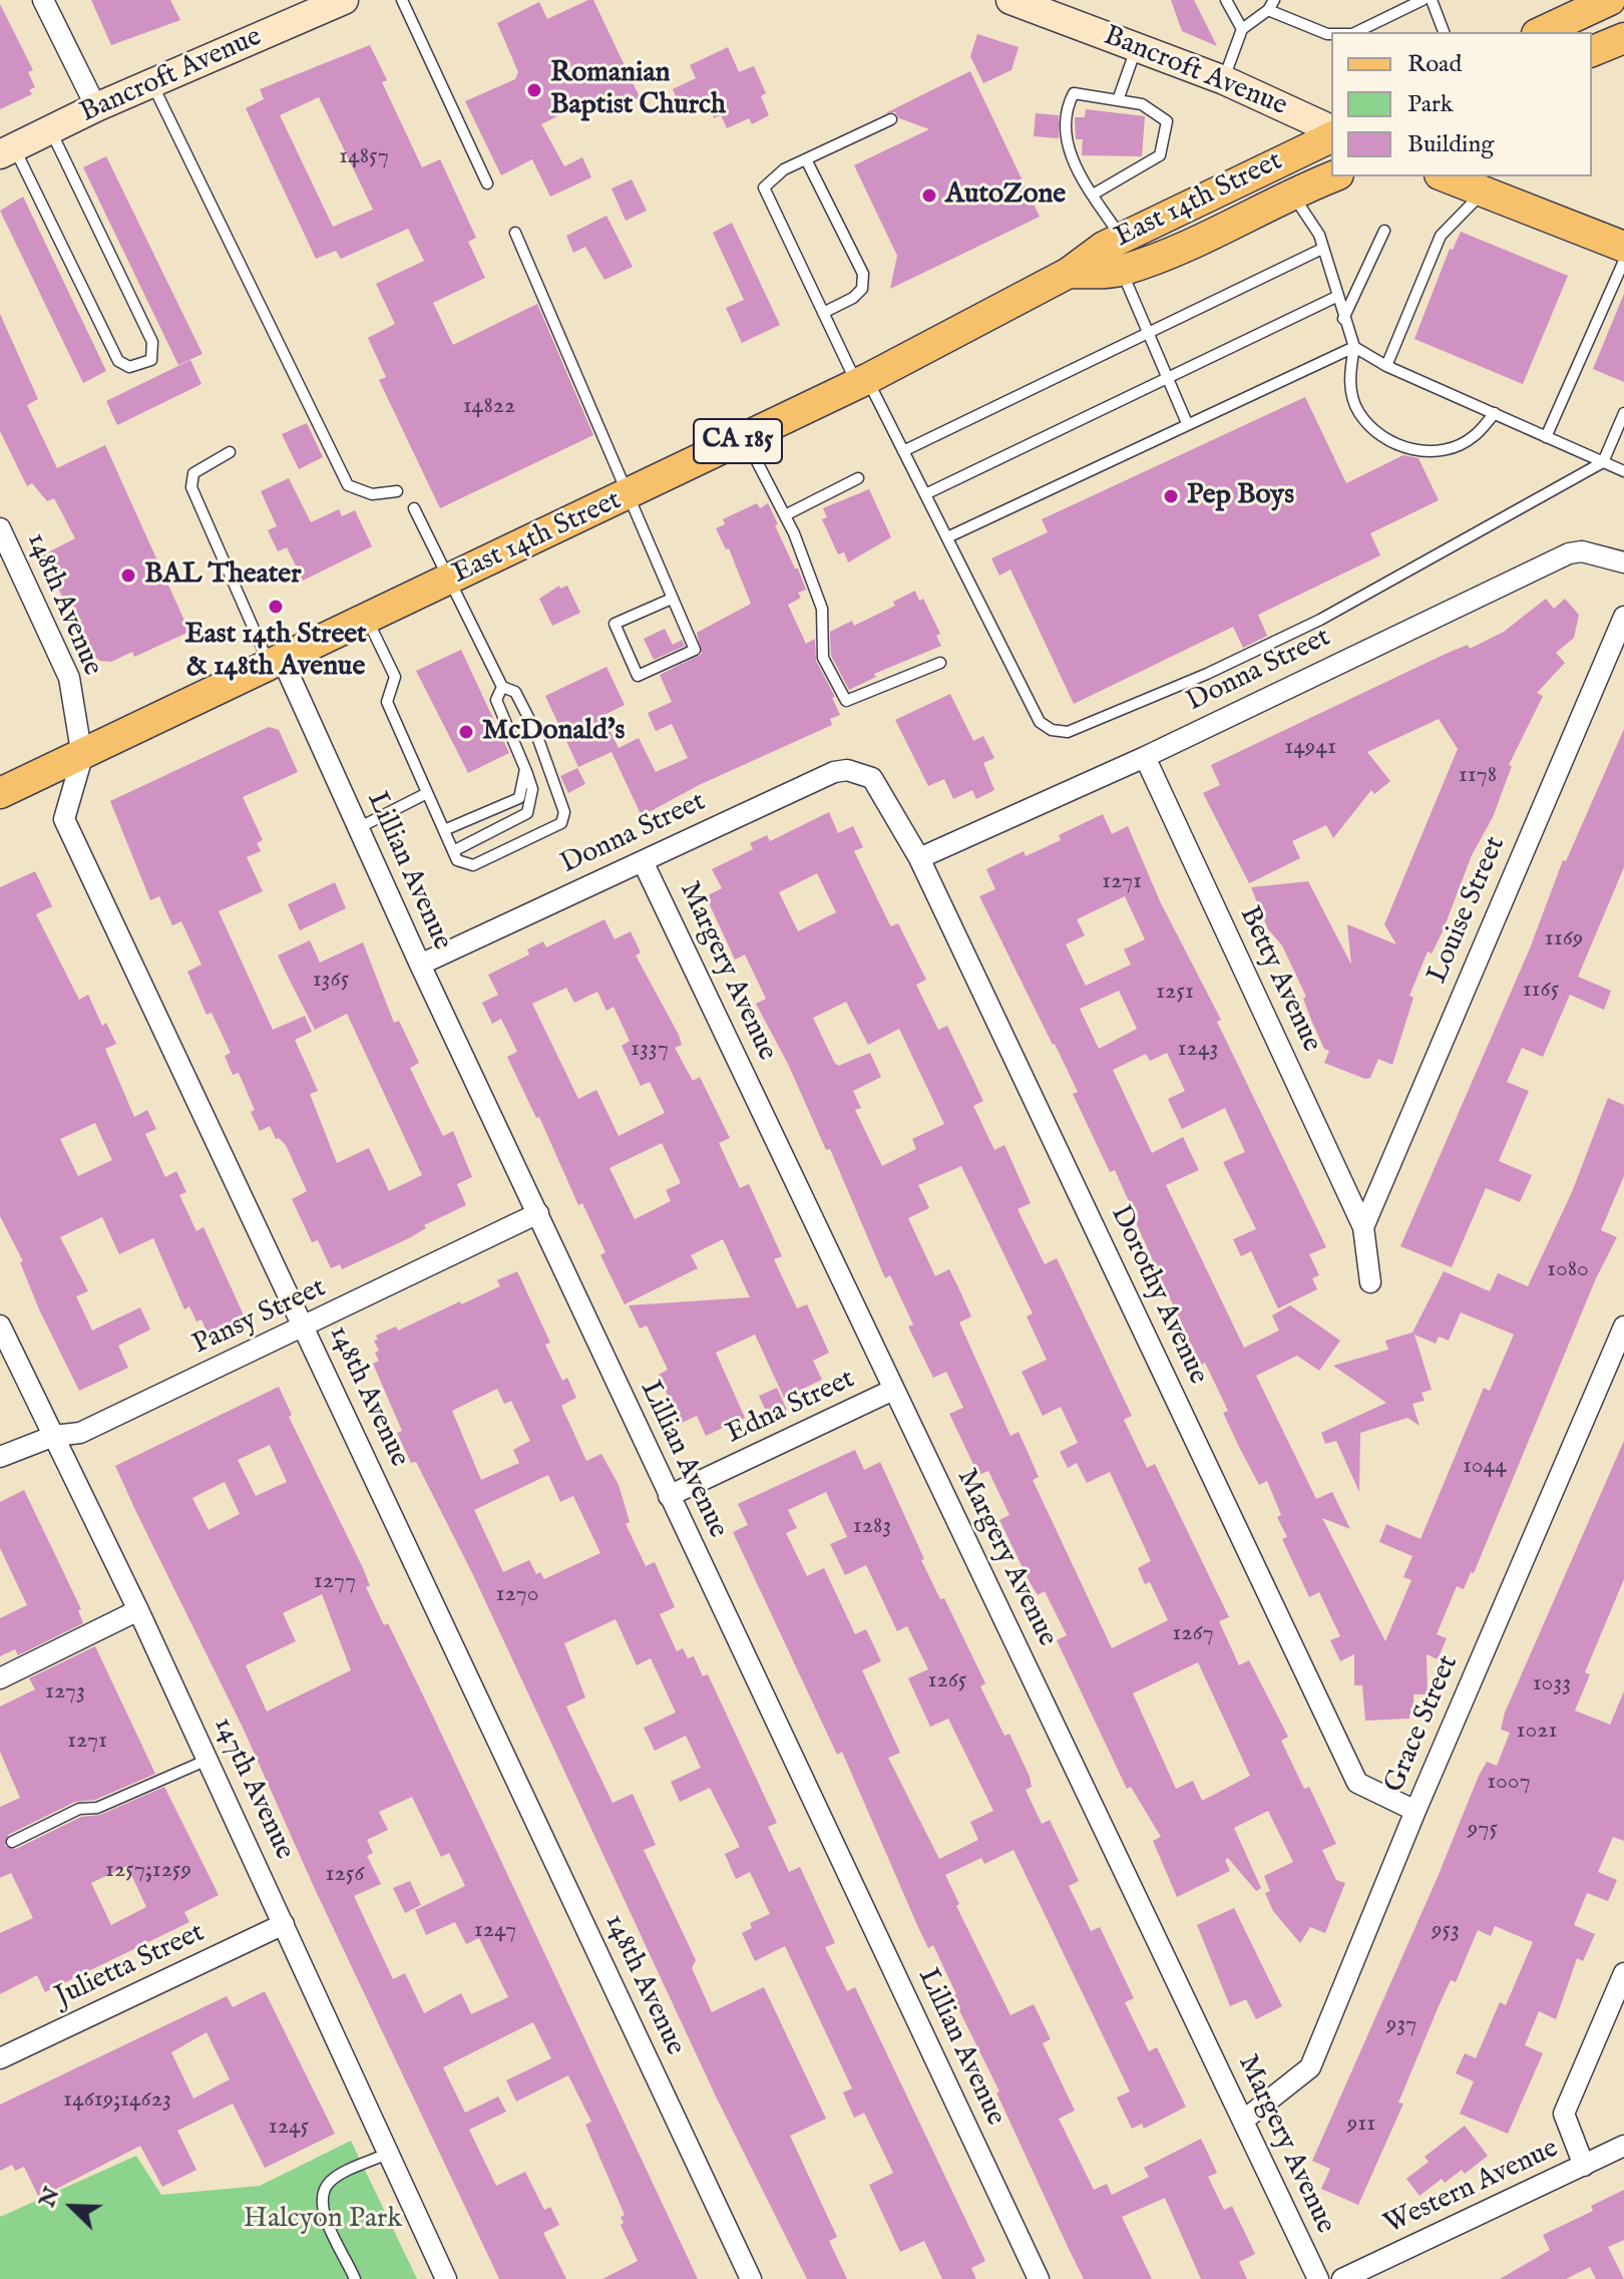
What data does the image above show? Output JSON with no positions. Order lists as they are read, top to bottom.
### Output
{
  "streets": {
    "main road": ["Bancroft Avenue", "East 14th Street", "CA 185"],
    "street": [
      "148th Avenue",
      "Donna Street",
      "Lillian Avenue",
      "Louise Street",
      "Margery Avenue",
      "Betty Avenue",
      "Dorothy Avenue",
      "Pansy Street",
      "Edna Street",
      "Grace Street",
      "147th Avenue",
      "Julietta Street",
      "Western Avenue"
    ]
  },
  "crossings": [
    ["East 14th Street", "148th Avenue"],
    ["East 14th Street", "Lillian Avenue"],
    ["148th Avenue", "Pansy Street"],
    ["Donna Street", "Lillian Avenue"],
    ["Donna Street", "Margery Avenue"],
    ["Donna Street", "Betty Avenue"],
    ["Donna Street", "Dorothy Avenue"],
    ["Lillian Avenue", "Pansy Street"],
    ["Lillian Avenue", "Edna Street"],
    ["Louise Street", "Betty Avenue"],
    ["Margery Avenue", "Edna Street"],
    ["Margery Avenue", "Grace Street"],
    ["Dorothy Avenue", "Grace Street"],
    ["Pansy Street", "147th Avenue"],
    ["147th Avenue", "Julietta Street"]
  ],
  "parks": ["Halcyon Park"],
  "places": [
    "Romanian Baptist Church",
    "AutoZone",
    "Pep Boys",
    "BAL Theater",
    "East 14th Street & 148th Avenue",
    "McDonald's"
  ],
  "house_numbers": [
    "14857",
    "14822",
    "14941",
    "1178",
    "1271",
    "1169",
    "1365",
    "1165",
    "1251",
    "1337",
    "1243",
    "1080",
    "1044",
    "1283",
    "1277",
    "1270",
    "1267",
    "1265",
    "1033",
    "1273",
    "1021",
    "1271",
    "1007",
    "975",
    "1257;1259",
    "1256",
    "1247",
    "953",
    "937",
    "14619;14623",
    "911",
    "1245"
  ],
  "legend": ["Road", "Park", "Building"],
  "north": "top left"
}
